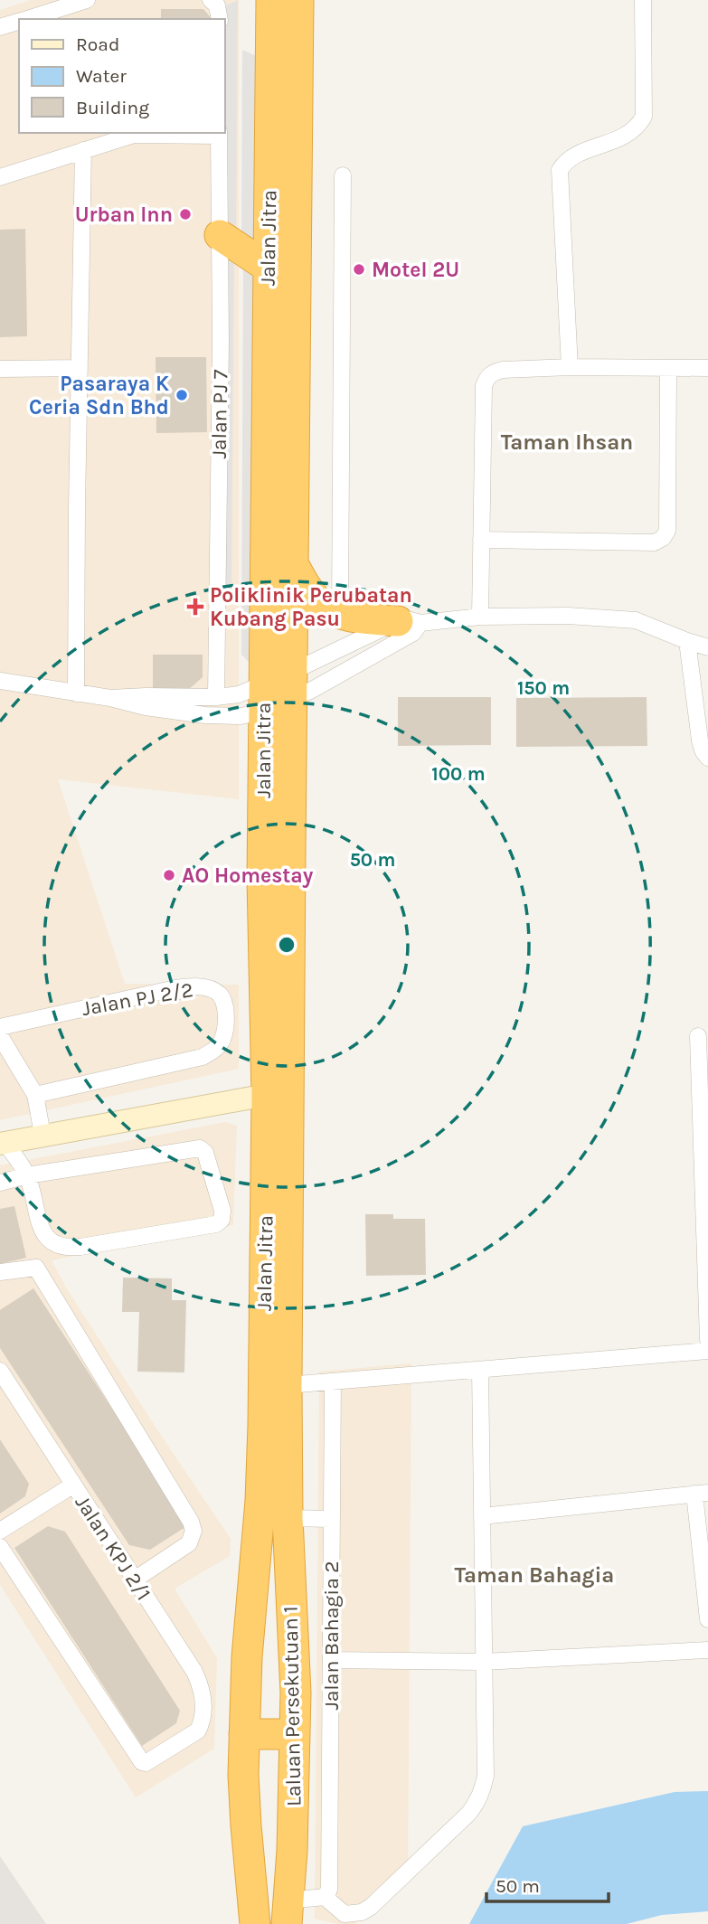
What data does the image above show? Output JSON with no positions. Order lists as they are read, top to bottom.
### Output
{
  "streets": {
    "highway": ["Jalan Jitra", "Laluan Persekutuan 1"],
    "street": [
      "Jalan PJ 7",
      "Jalan PJ 2/2",
      "Jalan KPJ 2/1",
      "Jalan Bahagia 2"
    ]
  },
  "crossings": [
    ["Jalan Jitra", "Laluan Persekutuan 1"]
  ],
  "districts": ["Taman Ihsan", "Taman Bahagia"],
  "places": {
    "other": [
      "Urban Inn",
      "Motel 2U",
      "Pasaraya K Ceria Sdn Bhd",
      "AO Homestay"
    ],
    "health": ["Poliklinik Perubatan Kubang Pasu"]
  },
  "legend": ["Road", "Water", "Building"],
  "scale_bar": "50 m",
  "rings": ["150 m", "100 m", "50 m"]
}
